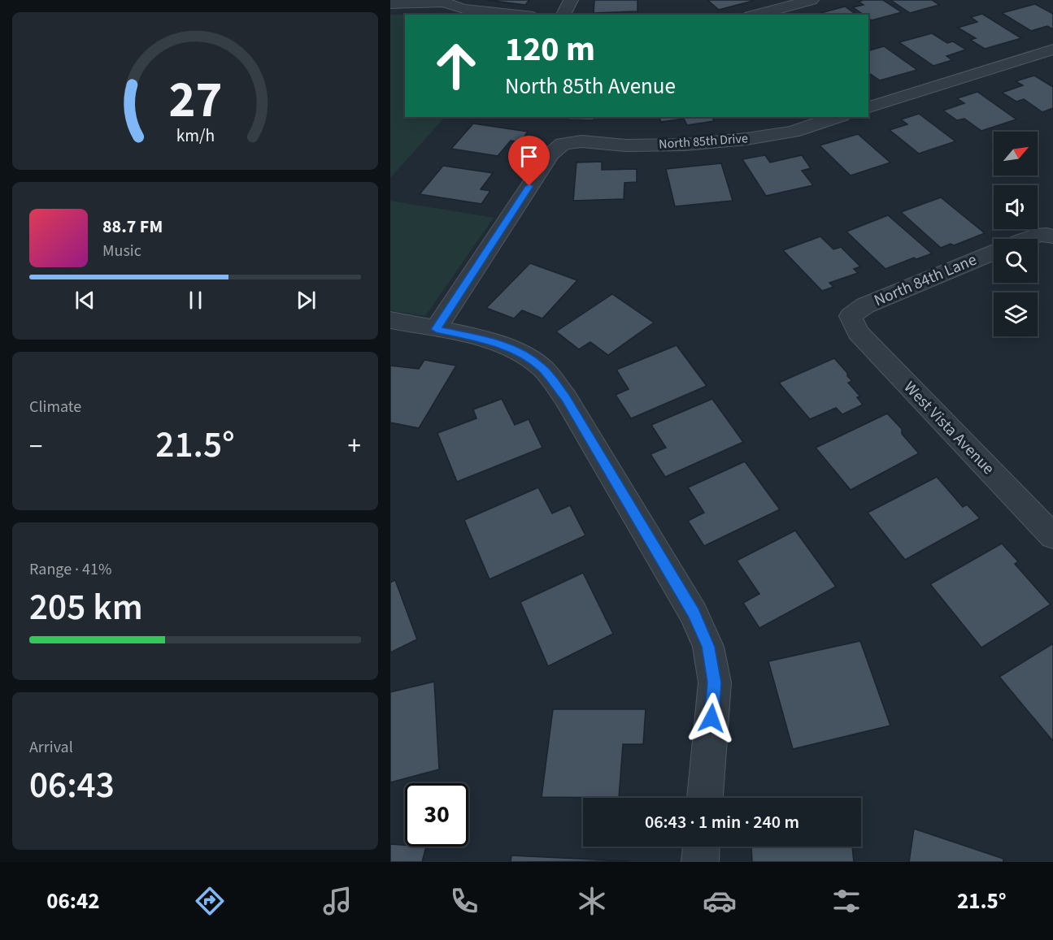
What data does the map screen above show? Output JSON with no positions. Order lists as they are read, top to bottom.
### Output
{
  "streets": {
    "street": ["North 85th Drive", "North 84th Lane", "West Vista Avenue"]
  },
  "crossings": [
    ["North 84th Lane", "West Vista Avenue"]
  ],
  "north": "top right",
  "page": {
    "turn": ["120 m", "North 85th Avenue"],
    "song": ["88.7 FM", "Music"],
    "tile": [
      "Climate",
      ["Range · 41%", "205 km"],
      ["Arrival", "06:43"]
    ],
    "heat": ["−", "21.5°", "+"],
    "limit": "30",
    "trip": "06:43 · 1 min · 240 m",
    "tabs": ["06:42", "21.5°"],
    "gauge": ["27", "km/h"]
  }
}
